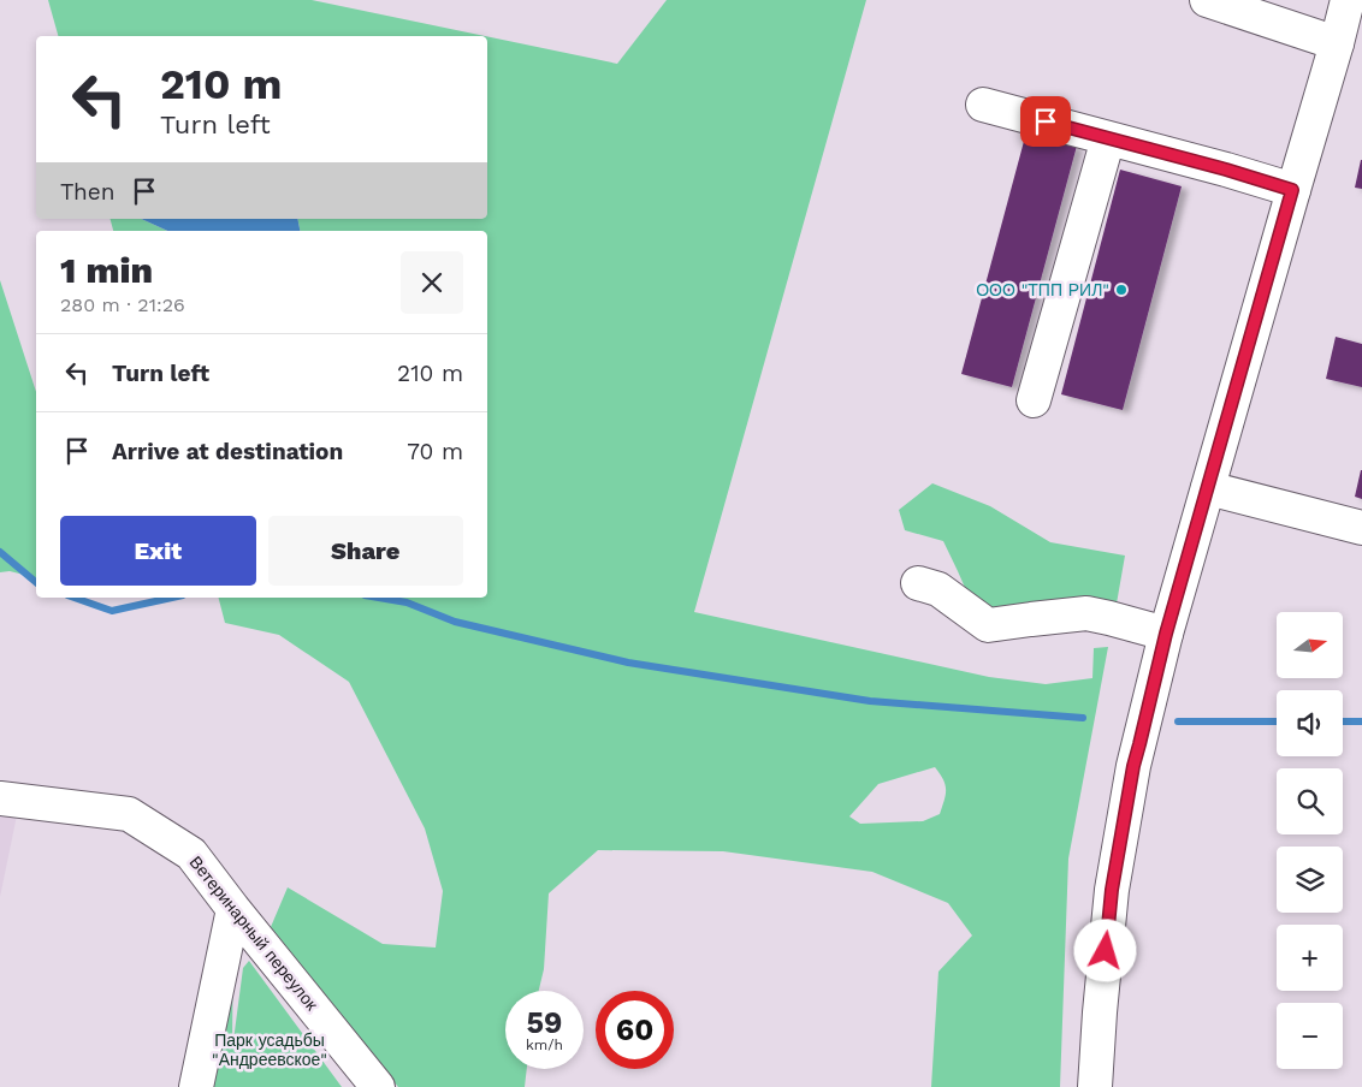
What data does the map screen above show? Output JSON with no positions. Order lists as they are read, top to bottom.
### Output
{
  "streets": {
    "main road": ["Ветеринарный переулок"]
  },
  "parks": ["Парк усадьбы \"Андреевское\""],
  "places": ["ООО \"ТПП РИЛ\""],
  "north": "right",
  "page": {
    "turn": ["210 m", "Turn left"],
    "then": "Then",
    "heading": ["1 min", "280 m · 21:26"],
    "list": [
      {
        "name": "Turn left",
        "value": "210 m"
      },
      {
        "name": "Arrive at destination",
        "value": "70 m"
      }
    ],
    "buttons": ["Exit", "Share"],
    "map_buttons": ["+", "−"],
    "speed": "59 km/h",
    "limit": "60"
  }
}
